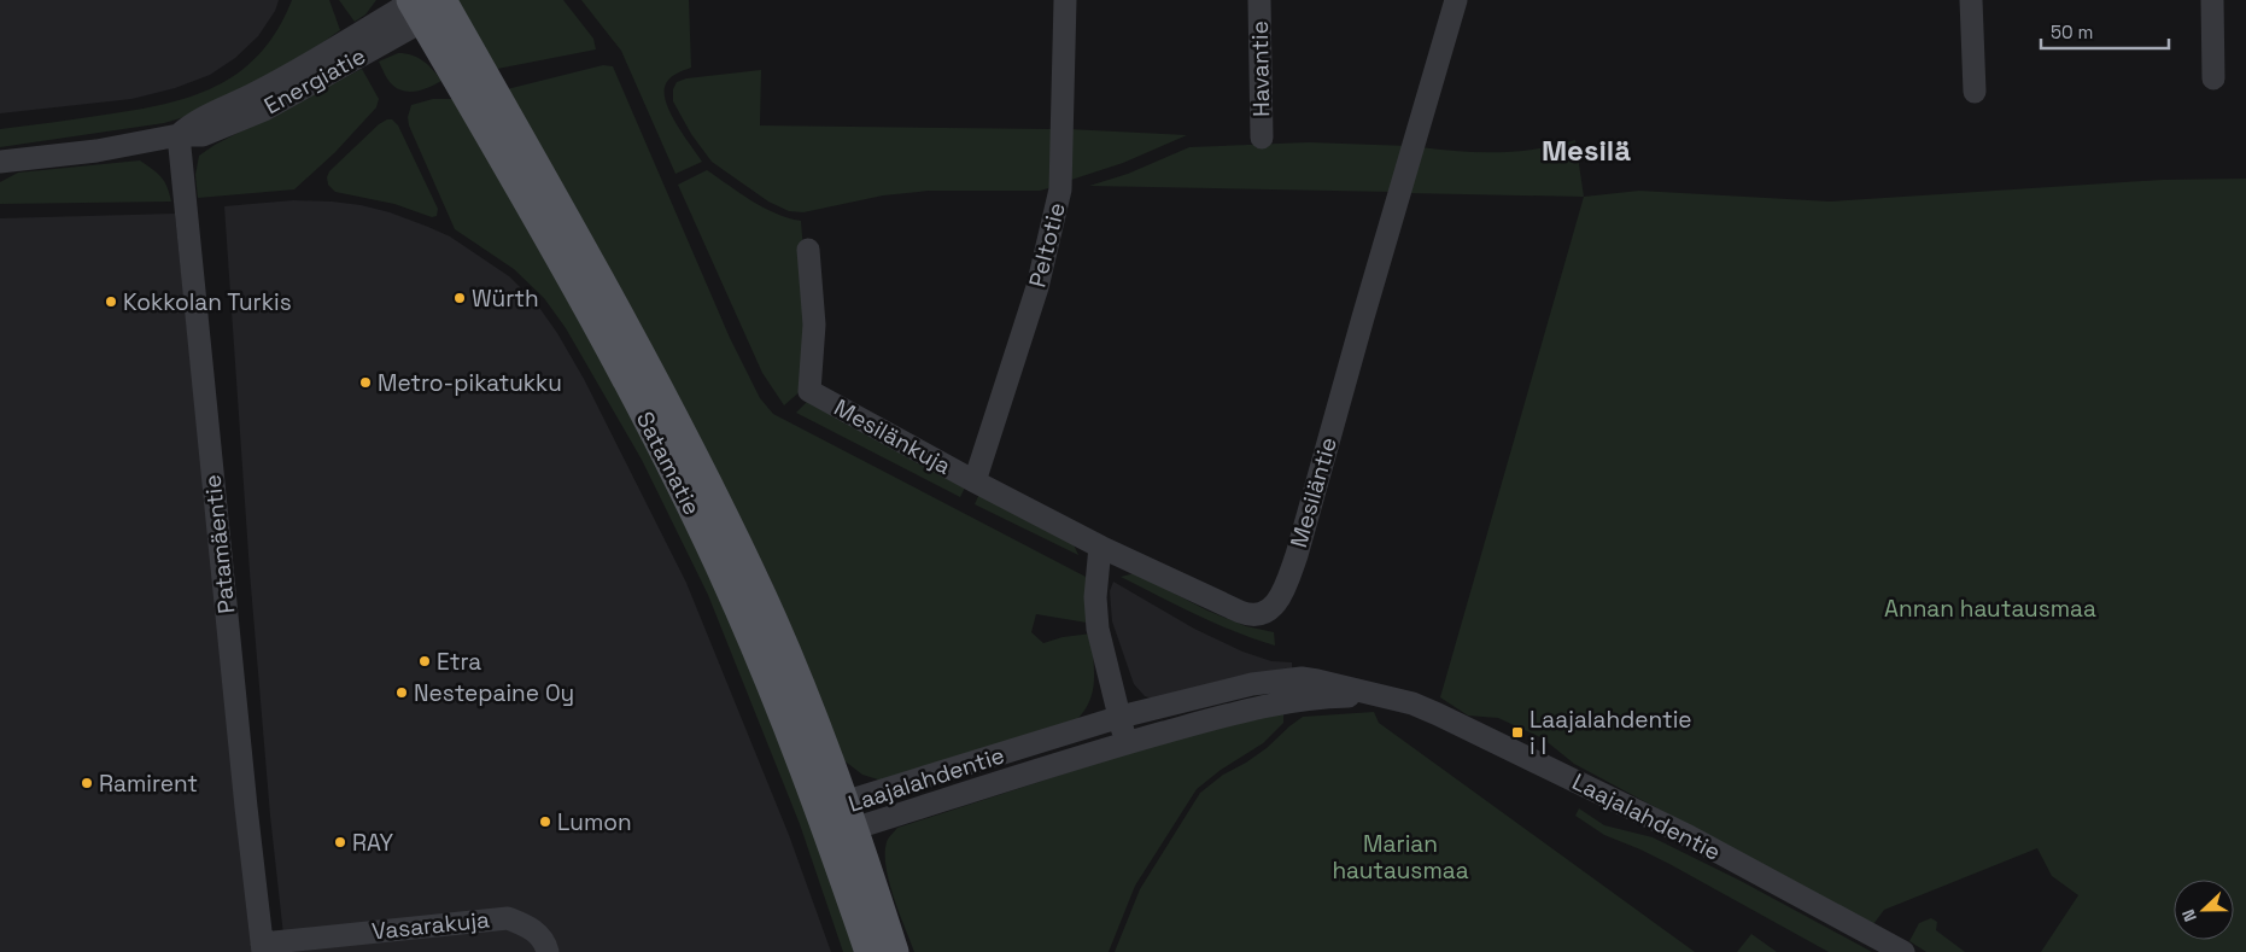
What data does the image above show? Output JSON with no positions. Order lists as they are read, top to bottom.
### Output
{
  "streets": {
    "main road": ["Satamatie"],
    "street": [
      "Havantie",
      "Energiatie",
      "Peltotie",
      "Mesilänkuja",
      "Mesiläntie",
      "Patamäentie",
      "Laajalahdentie",
      "Vasarakuja"
    ]
  },
  "crossings": [
    ["Energiatie", "Satamatie"],
    ["Energiatie", "Patamäentie"],
    ["Peltotie", "Mesilänkuja"],
    ["Mesilänkuja", "Mesiläntie"],
    ["Satamatie", "Laajalahdentie"],
    ["Patamäentie", "Vasarakuja"]
  ],
  "districts": ["Mesilä"],
  "parks": ["Annan hautausmaa", "Marian hautausmaa"],
  "places": {
    "other": [
      "Würth",
      "Kokkolan Turkis",
      "Metro-pikatukku",
      "Etra",
      "Nestepaine Oy",
      "Ramirent",
      "Lumon",
      "RAY"
    ],
    "transit": ["Laajalahdentie i I"]
  },
  "scale_bar": "50 m",
  "north": "left"
}
